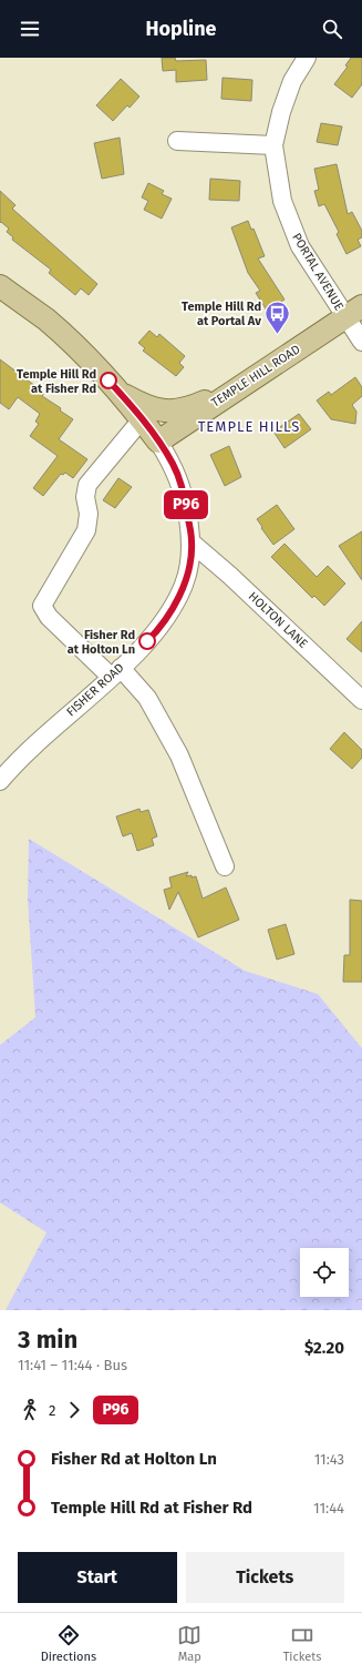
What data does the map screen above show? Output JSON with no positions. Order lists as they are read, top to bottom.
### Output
{
  "streets": {
    "main road": ["TEMPLE HILL ROAD"],
    "street": ["PORTAL AVENUE", "HOLTON LANE", "FISHER ROAD"]
  },
  "crossings": [
    ["PORTAL AVENUE", "TEMPLE HILL ROAD"],
    ["TEMPLE HILL ROAD", "FISHER ROAD"],
    ["HOLTON LANE", "FISHER ROAD"]
  ],
  "districts": ["TEMPLE HILLS"],
  "places": {
    "bus stop": ["Temple Hill Rd at Portal Av"],
    "other": ["Temple Hill Rd at Fisher Rd", "Fisher Rd at Holton Ln"]
  },
  "lines": ["bus line P96"],
  "page": {
    "header": "Hopline",
    "on_map": "P96",
    "heading": ["3 min", "11:41 – 11:44 · Bus", "$2.20"],
    "legs": ["2", "P96"],
    "list": [
      {
        "name": "Fisher Rd at Holton Ln",
        "value": "11:43"
      },
      {
        "name": "Temple Hill Rd at Fisher Rd",
        "value": "11:44"
      }
    ],
    "buttons": ["Start", "Tickets"],
    "tabs": ["Directions", "Map", "Tickets"]
  }
}
